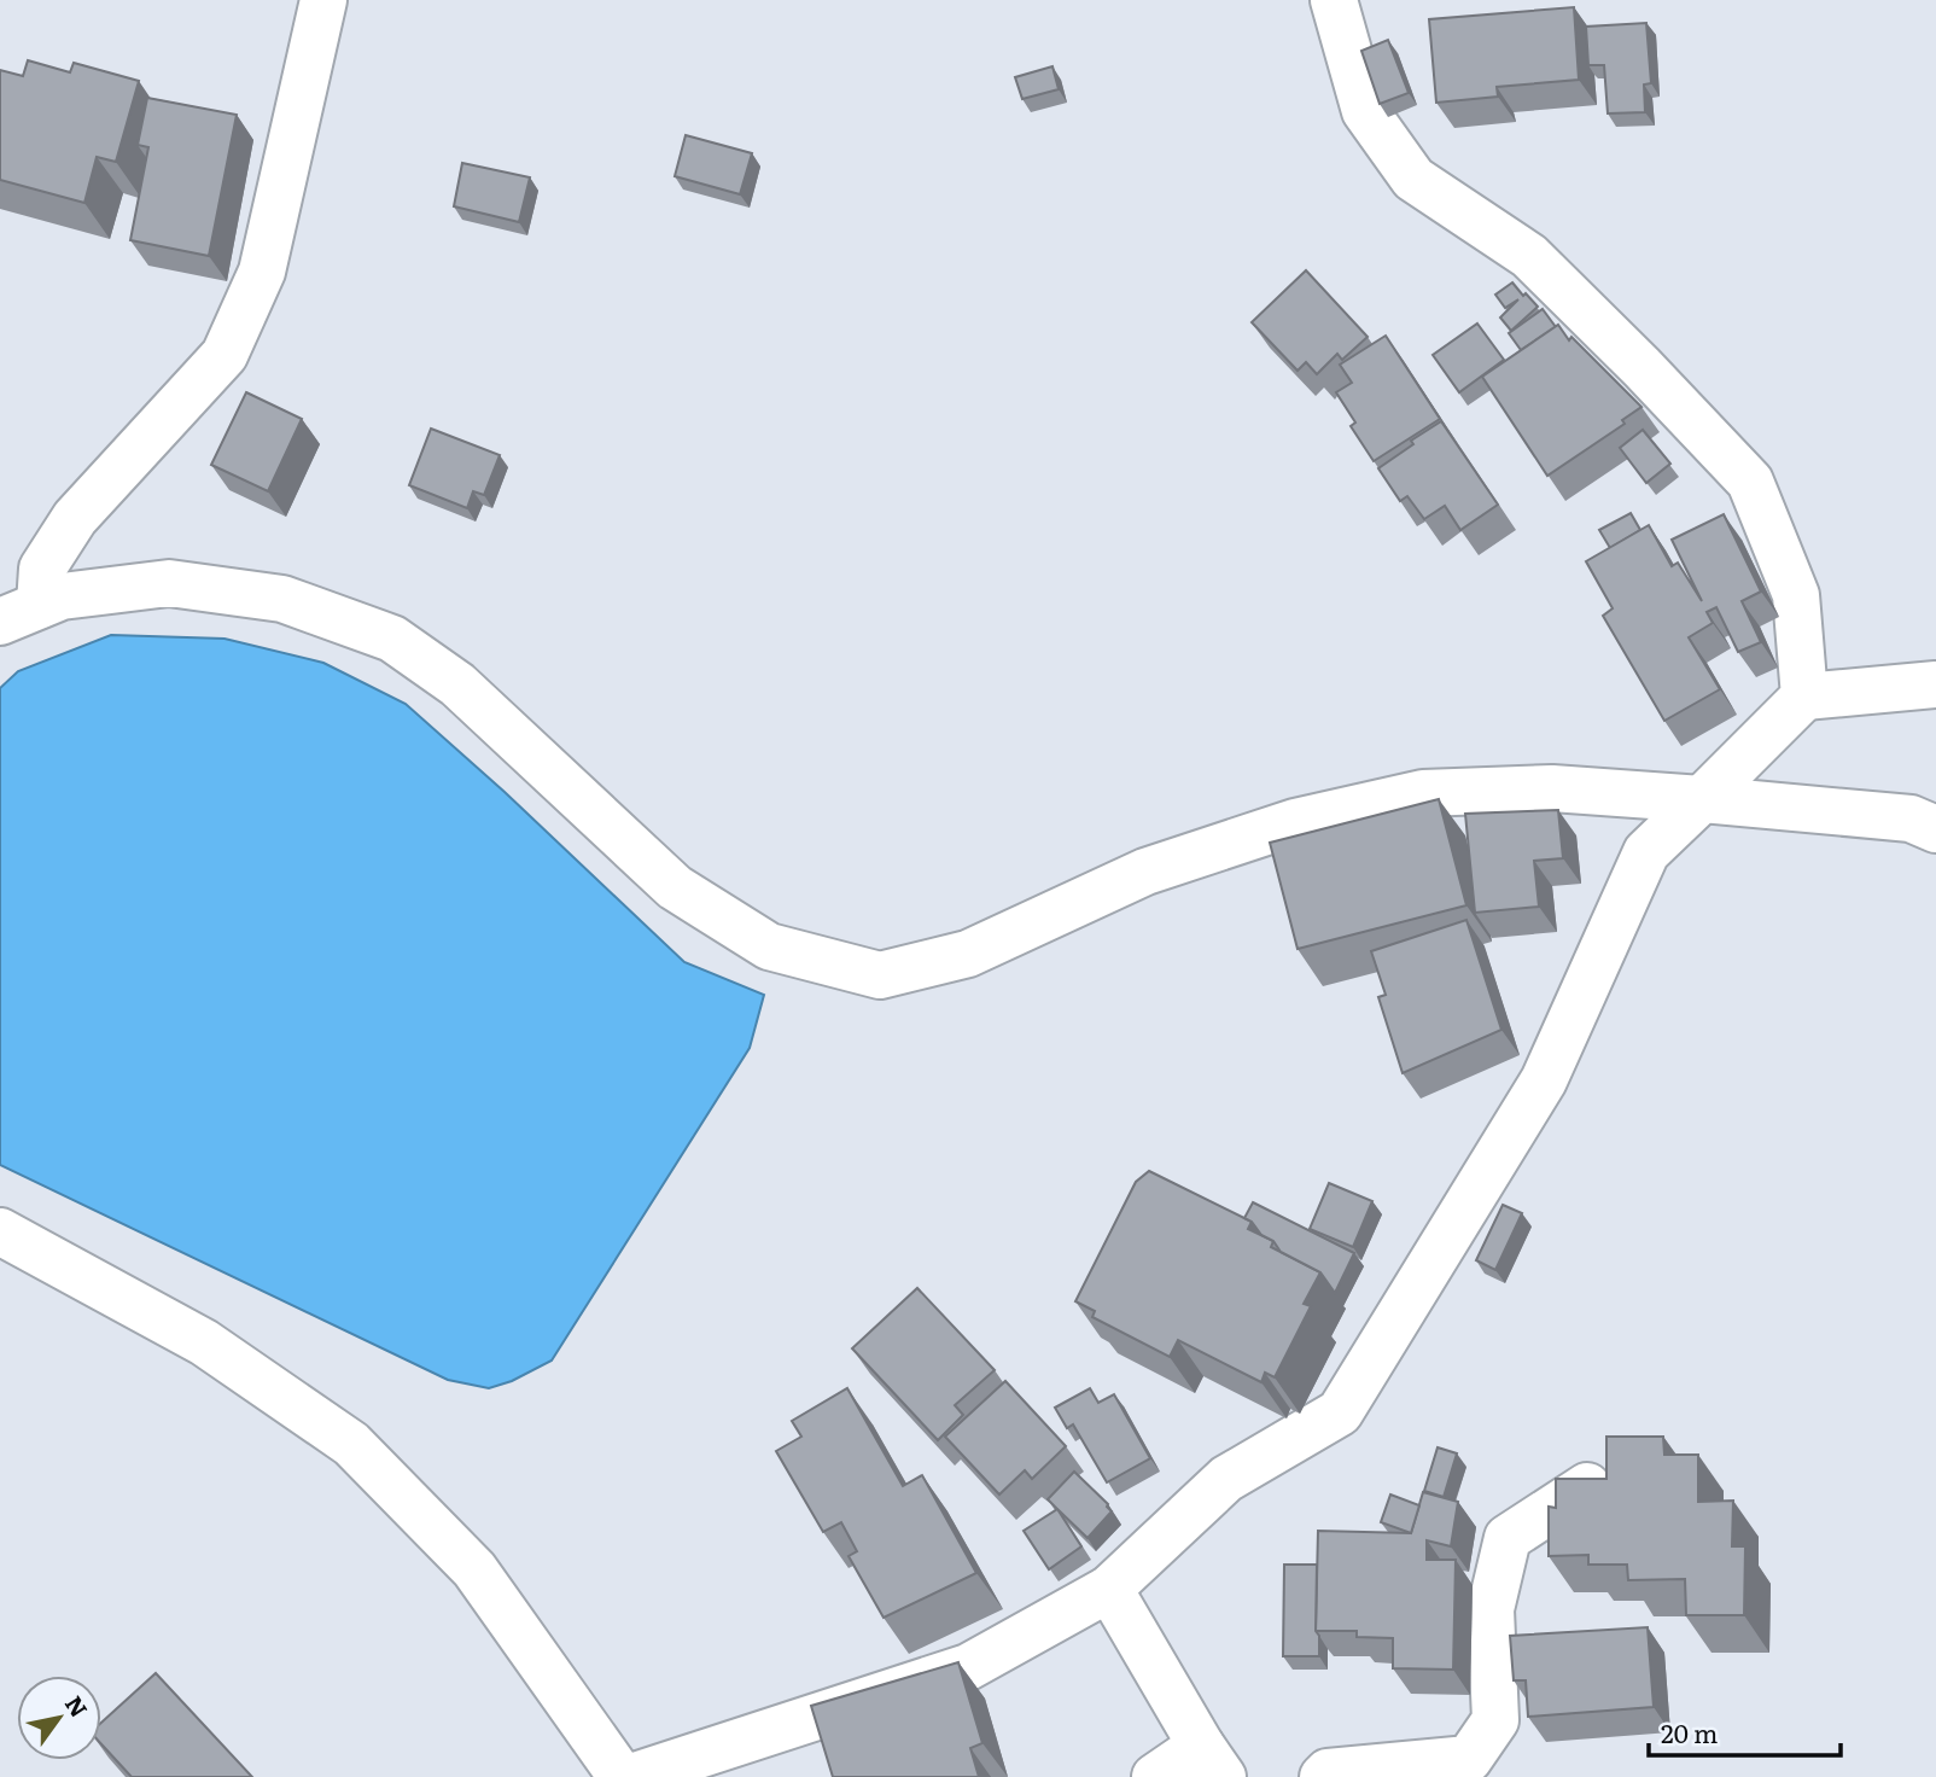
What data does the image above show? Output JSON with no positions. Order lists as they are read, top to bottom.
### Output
{
  "scale_bar": "20 m",
  "north": "top right"
}
